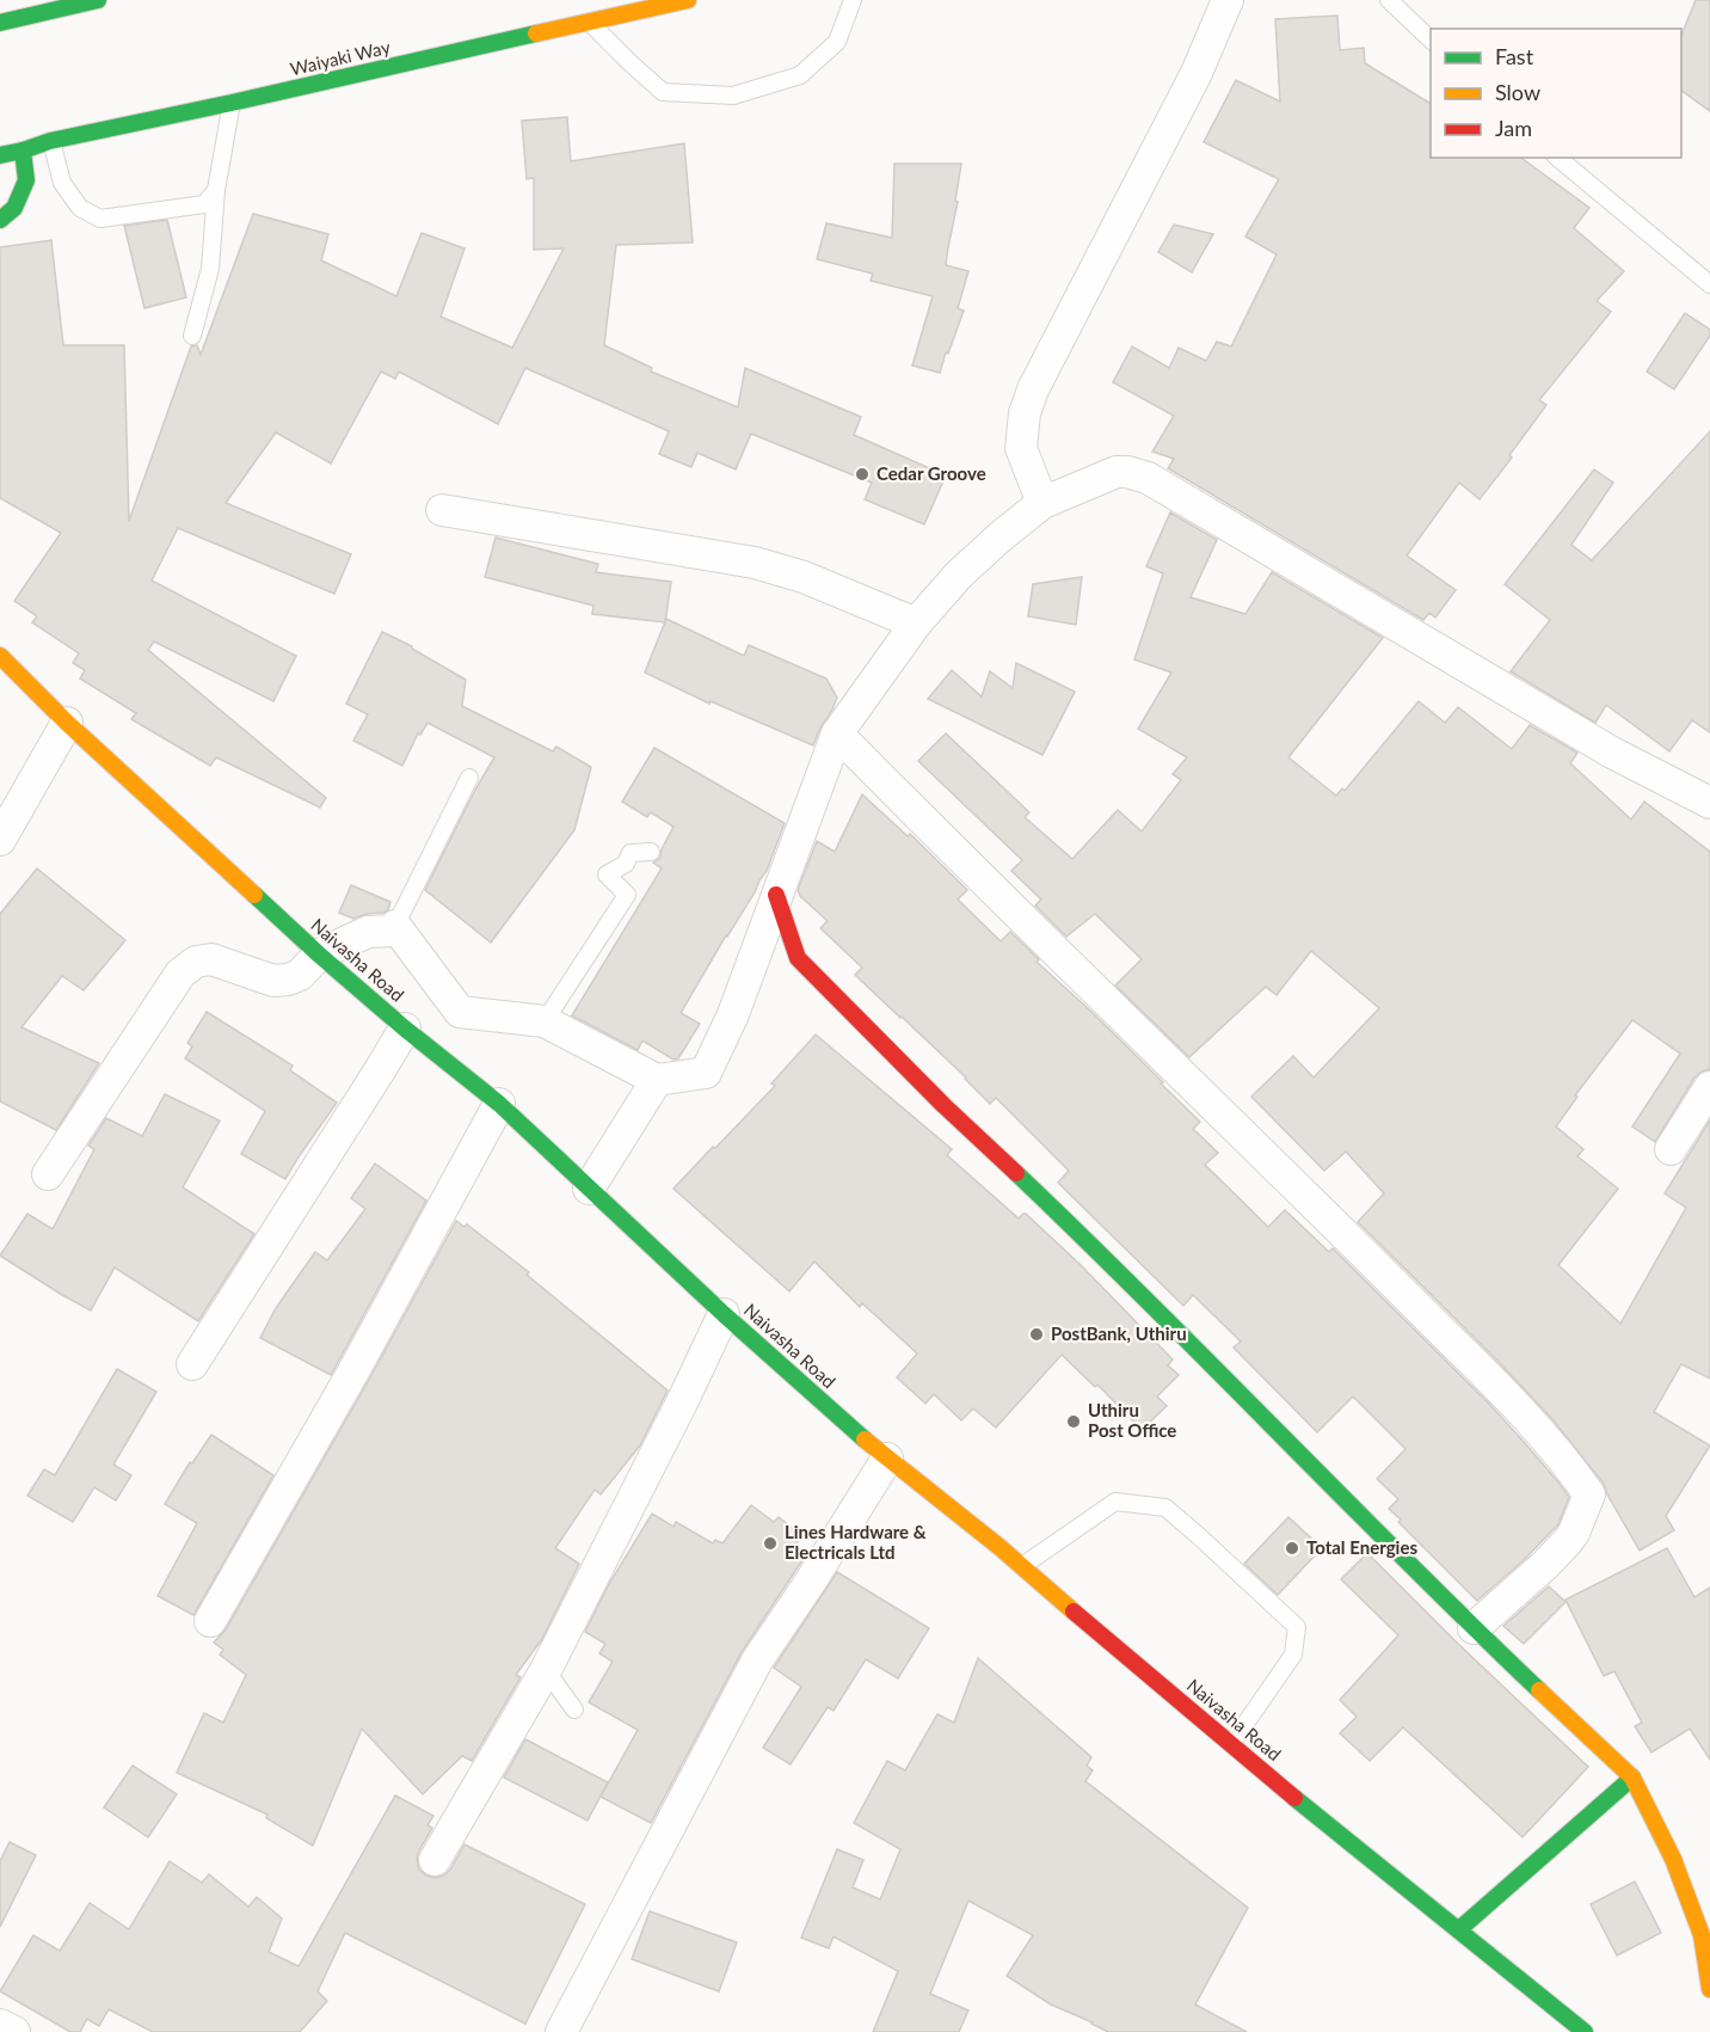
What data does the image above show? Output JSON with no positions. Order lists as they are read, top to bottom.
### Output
{
  "streets": {
    "main road": ["Waiyaki Way", "Naivasha Road"]
  },
  "places": [
    "Cedar Groove",
    "PostBank, Uthiru",
    "Uthiru Post Office",
    "Lines Hardware & Electricals Ltd",
    "Total Energies"
  ],
  "legend": ["Fast", "Slow", "Jam"]
}
